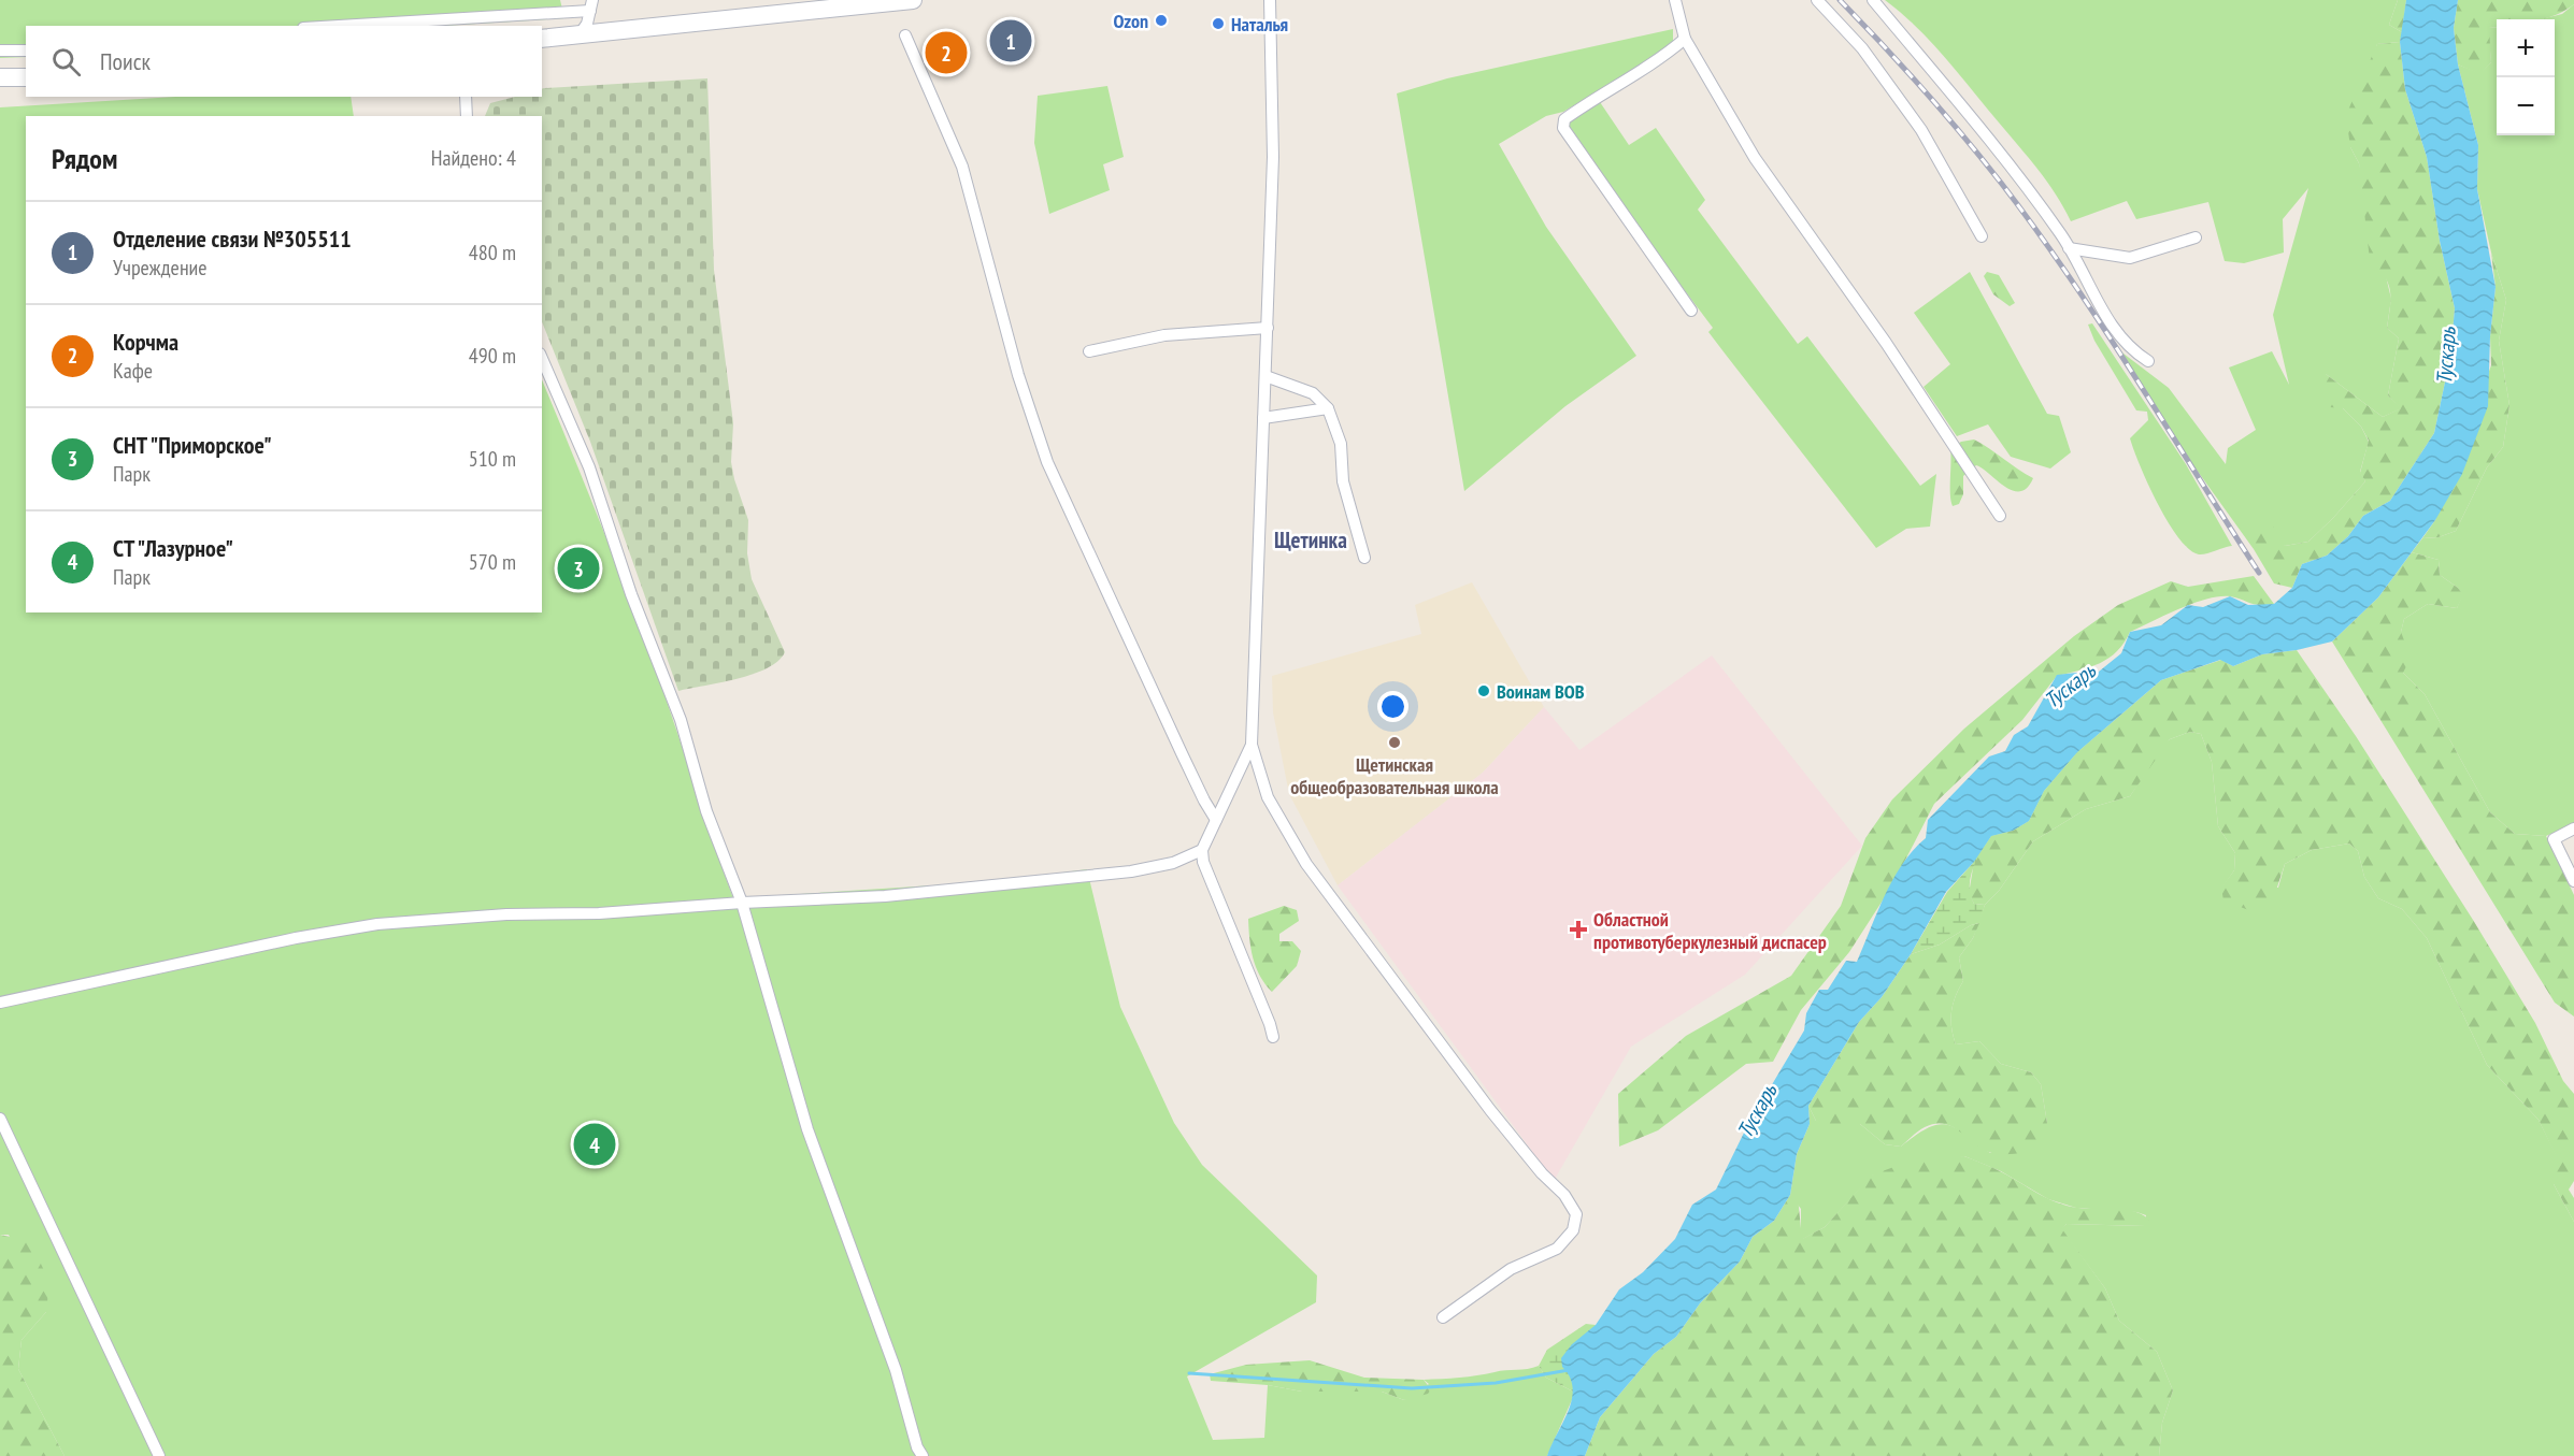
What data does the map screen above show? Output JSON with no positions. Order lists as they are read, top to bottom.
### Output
{
  "districts": ["Щетинка"],
  "water": ["Тускарь"],
  "places": {
    "other": [
      "Ozon",
      "Наталья",
      "Воинам ВОВ",
      "Щетинская общеобразовательная школа"
    ],
    "health": ["Областной противотуберкулезный диспасер"]
  },
  "page": {
    "pins": [
      "1",
      "2",
      "3",
      "4"
    ],
    "map_buttons": ["+", "−"],
    "search": "Поиск",
    "heading": ["Рядом", "Найдено: 4"],
    "list": [
      {
        "mark": "1",
        "name": "Отделение связи №305511",
        "note": "Учреждение",
        "value": "480 m"
      },
      {
        "mark": "2",
        "name": "Корчма",
        "note": "Кафе",
        "value": "490 m"
      },
      {
        "mark": "3",
        "name": "СНТ \"Приморское\"",
        "note": "Парк",
        "value": "510 m"
      },
      {
        "mark": "4",
        "name": "СТ \"Лазурное\"",
        "note": "Парк",
        "value": "570 m"
      }
    ]
  }
}
